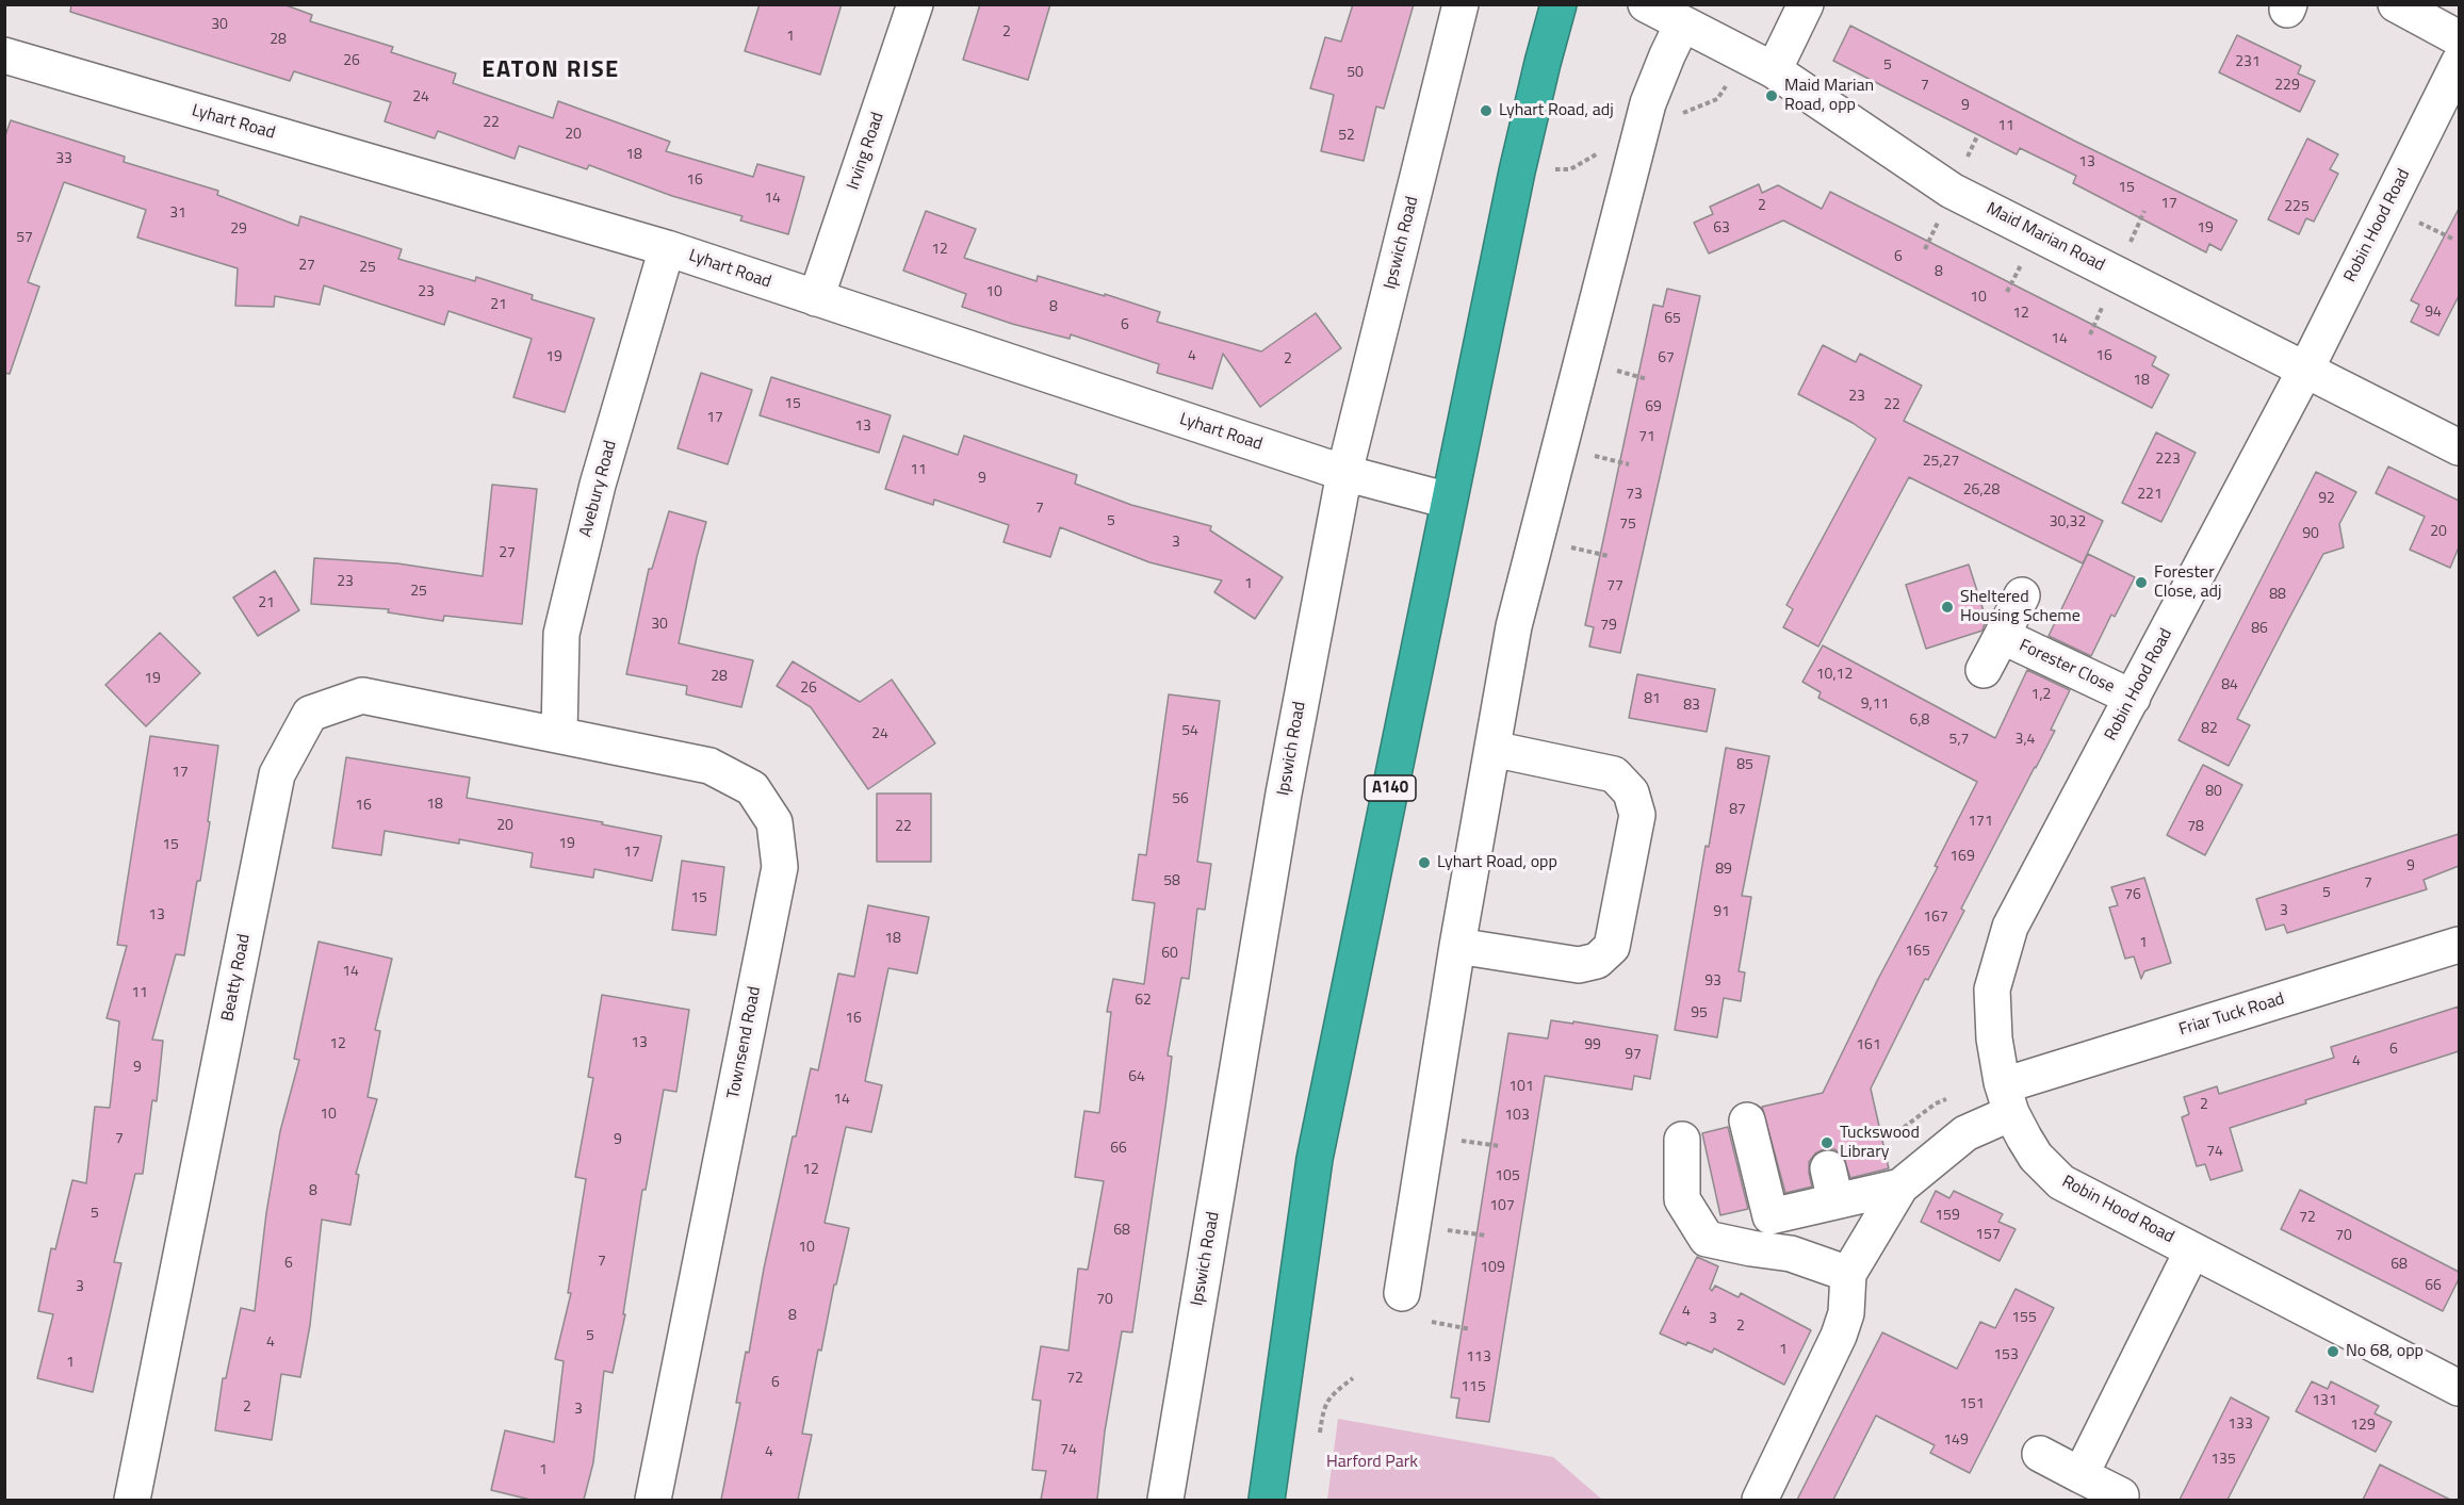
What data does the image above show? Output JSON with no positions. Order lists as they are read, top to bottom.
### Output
{
  "streets": {
    "highway": ["A140"],
    "street": [
      "Lyhart Road",
      "Irving Road",
      "Robin Hood Road",
      "Maid Marian Road",
      "Ipswich Road",
      "Avebury Road",
      "Forester Close",
      "Beatty Road",
      "Friar Tuck Road",
      "Townsend Road"
    ]
  },
  "crossings": [
    ["Lyhart Road", "Irving Road"],
    ["Lyhart Road", "Ipswich Road"],
    ["Lyhart Road", "Avebury Road"],
    ["Lyhart Road", "A140"],
    ["Robin Hood Road", "Maid Marian Road"],
    ["Robin Hood Road", "Forester Close"],
    ["Robin Hood Road", "Friar Tuck Road"],
    ["Avebury Road", "Beatty Road"],
    ["Avebury Road", "Townsend Road"],
    ["Beatty Road", "Townsend Road"]
  ],
  "districts": ["EATON RISE"],
  "parks": ["Harford Park"],
  "places": [
    "Maid Marian Road, opp",
    "Lyhart Road, adj",
    "Forester Close, adj",
    "Sheltered Housing Scheme",
    "Lyhart Road, opp",
    "Tuckswood Library",
    "No 68, opp"
  ],
  "house_numbers": [
    "30",
    "2",
    "1",
    "28",
    "26",
    "231",
    "5",
    "50",
    "7",
    "229",
    "24",
    "9",
    "22",
    "11",
    "20",
    "52",
    "18",
    "33",
    "13",
    "16",
    "15",
    "14",
    "17",
    "2",
    "225",
    "31",
    "63",
    "19",
    "29",
    "57",
    "12",
    "6",
    "27",
    "25",
    "8",
    "23",
    "10",
    "10",
    "21",
    "8",
    "94",
    "12",
    "65",
    "6",
    "14",
    "4",
    "16",
    "19",
    "67",
    "2",
    "18",
    "23",
    "15",
    "22",
    "69",
    "17",
    "13",
    "71",
    "223",
    "25,27",
    "11",
    "9",
    "26,28",
    "73",
    "221",
    "92",
    "7",
    "5",
    "30,32",
    "75",
    "20",
    "90",
    "3",
    "27",
    "23",
    "1",
    "77",
    "25",
    "88",
    "21",
    "30",
    "79",
    "86",
    "10,12",
    "28",
    "19",
    "84",
    "26",
    "1,2",
    "81",
    "9,11",
    "83",
    "6,8",
    "82",
    "54",
    "24",
    "5,7",
    "3,4",
    "85",
    "17",
    "80",
    "56",
    "18",
    "16",
    "87",
    "171",
    "20",
    "22",
    "78",
    "19",
    "15",
    "17",
    "169",
    "9",
    "89",
    "58",
    "7",
    "5",
    "76",
    "15",
    "3",
    "91",
    "13",
    "167",
    "18",
    "1",
    "165",
    "60",
    "14",
    "93",
    "11",
    "62",
    "95",
    "16",
    "13",
    "12",
    "99",
    "161",
    "6",
    "97",
    "4",
    "9",
    "64",
    "101",
    "14",
    "2",
    "10",
    "103",
    "7",
    "9",
    "66",
    "74",
    "12",
    "105",
    "8",
    "107",
    "5",
    "159",
    "72",
    "68",
    "157",
    "70",
    "10",
    "7",
    "6",
    "68",
    "109",
    "66",
    "3",
    "70",
    "4",
    "8",
    "155",
    "3",
    "2",
    "5",
    "4",
    "1",
    "153",
    "113",
    "1",
    "72",
    "6",
    "115",
    "131",
    "151",
    "2",
    "3",
    "133",
    "129",
    "149",
    "74",
    "4",
    "135",
    "1"
  ]
}
